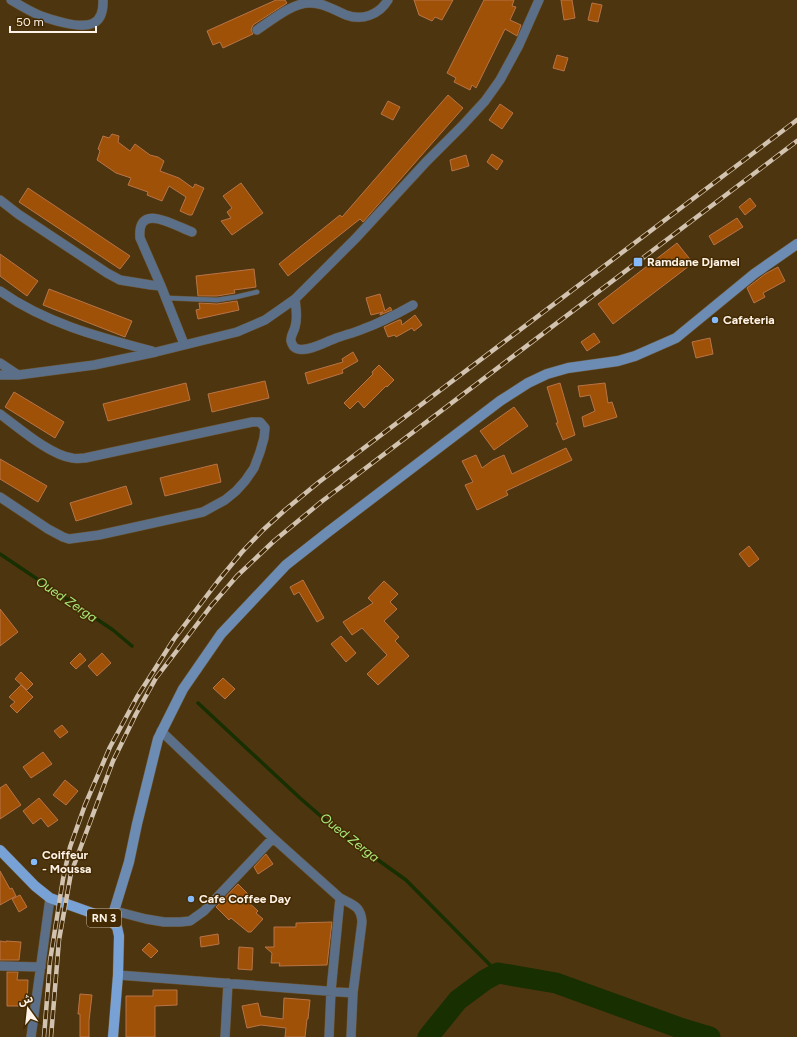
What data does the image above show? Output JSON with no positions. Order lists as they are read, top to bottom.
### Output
{
  "streets": {
    "main road": ["RN 3"]
  },
  "water": ["Oued Zerga"],
  "places": {
    "transit": ["Ramdane Djamel"],
    "other": ["Cafeteria", "Coiffeur - Moussa", "Cafe Coffee Day"]
  },
  "scale_bar": "50 m",
  "north": "top"
}
